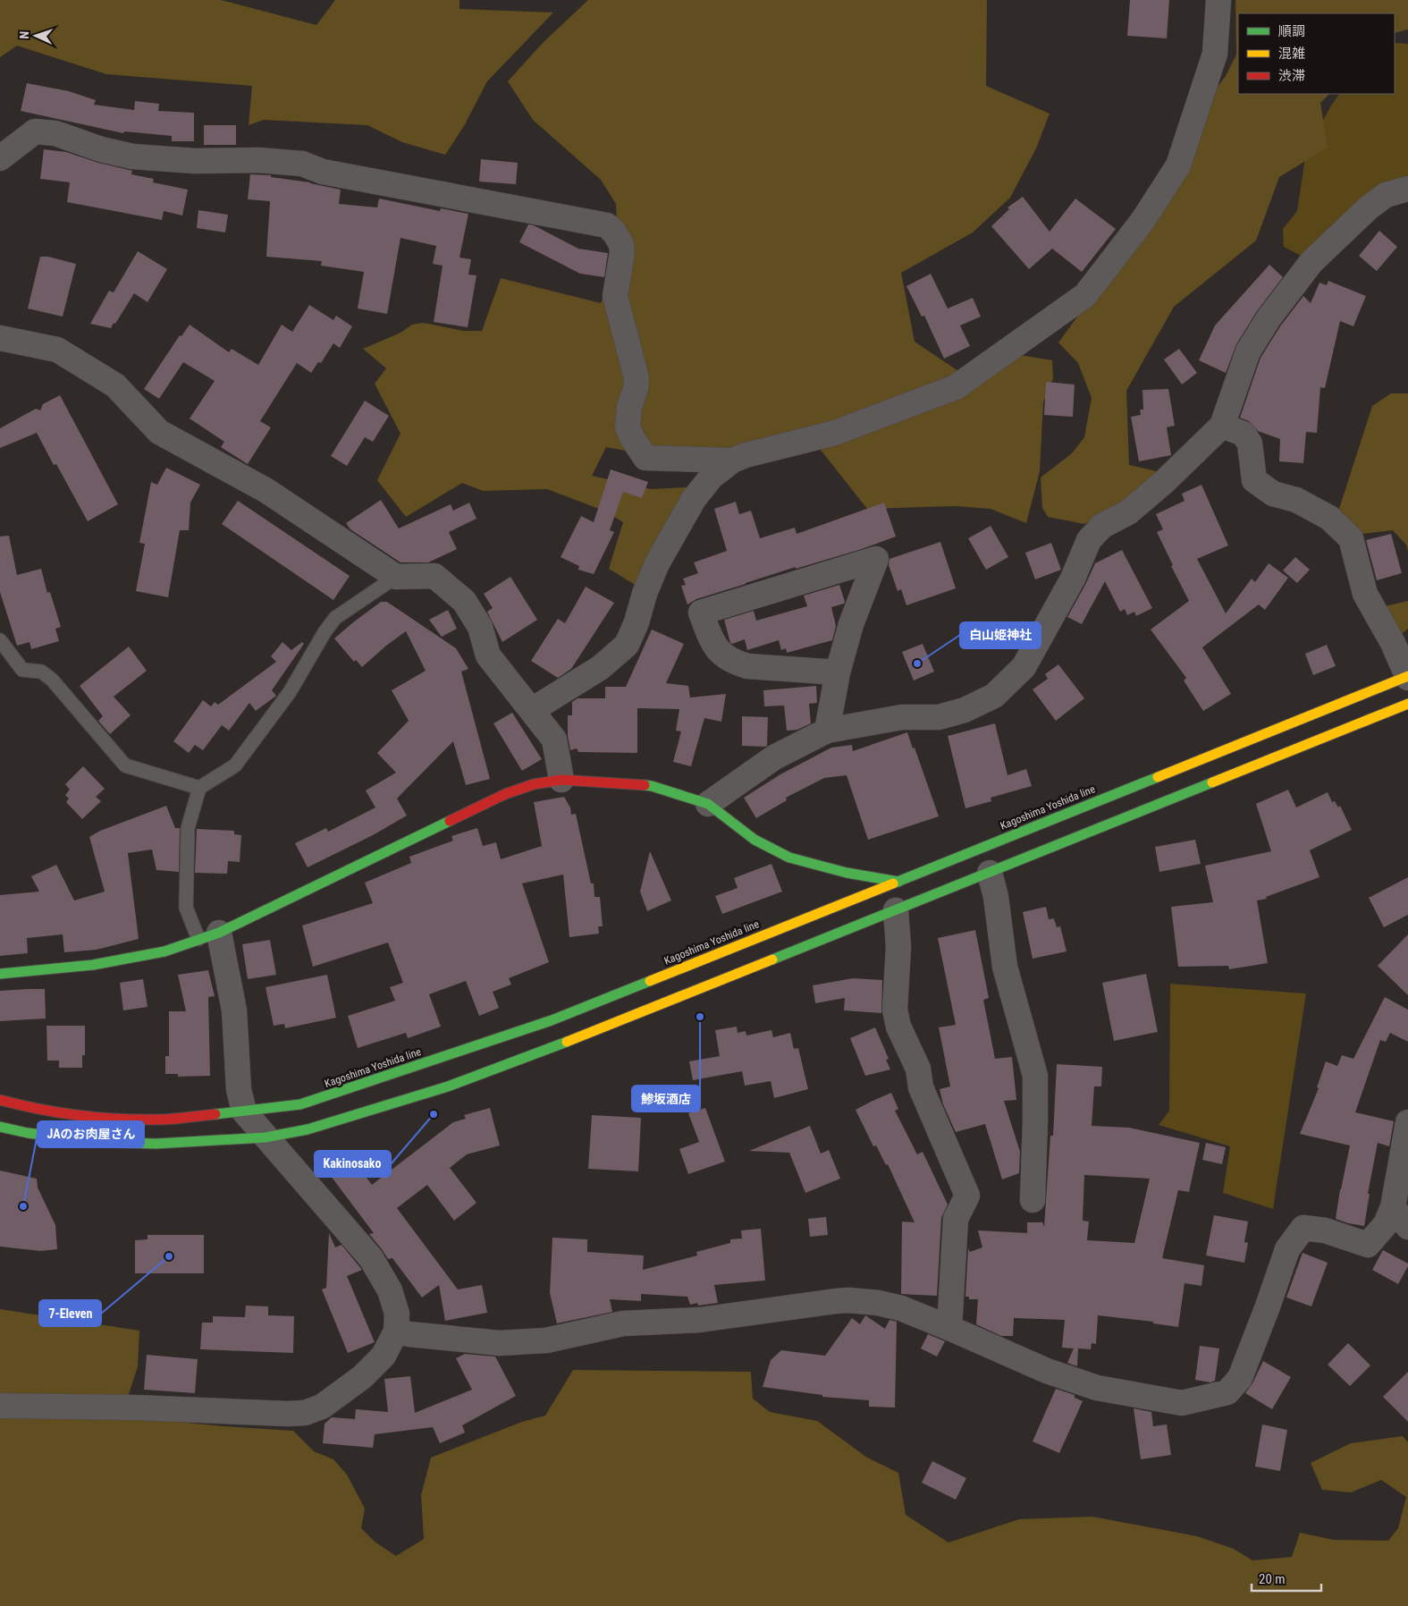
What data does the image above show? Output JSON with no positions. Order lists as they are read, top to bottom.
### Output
{
  "streets": {
    "main road": ["Kagoshima Yoshida line"]
  },
  "places": [
    "白山姫神社",
    "鯵坂酒店",
    "Kakinosako",
    "JAのお肉屋さん",
    "7-Eleven"
  ],
  "legend": ["順調", "混雑", "渋滞"],
  "scale_bar": "20 m",
  "north": "left"
}
